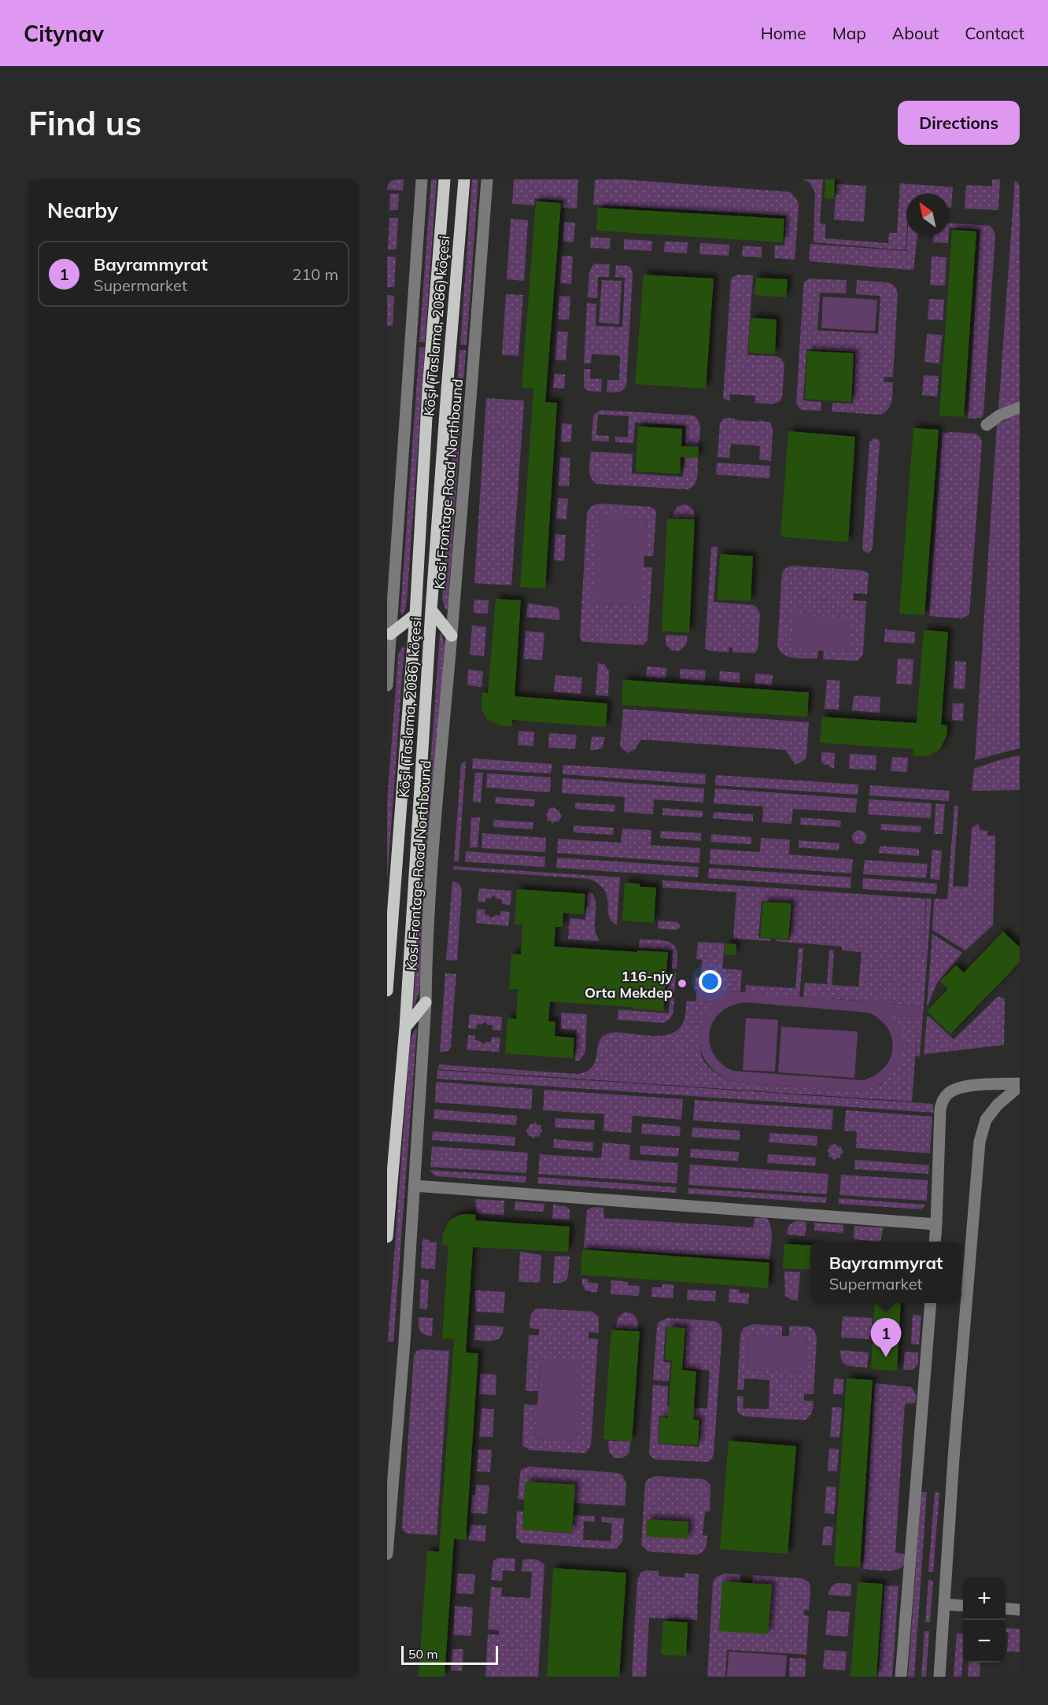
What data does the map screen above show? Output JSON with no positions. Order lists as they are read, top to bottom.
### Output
{
  "streets": {
    "main road": ["Köşi (Taslama, 2086) köçesi"],
    "street": ["Kosi Frontage Road Northbound"]
  },
  "places": ["116-njy Orta Mekdep"],
  "scale_bar": "50 m",
  "north": "top left",
  "page": {
    "header": "Citynav",
    "nav": [
      "Home",
      "Map",
      "About",
      "Contact"
    ],
    "buttons": "Directions",
    "title": "Find us",
    "heading": "Nearby",
    "list": [
      {
        "mark": "1",
        "name": "Bayrammyrat",
        "note": "Supermarket",
        "value": "210 m"
      }
    ],
    "popup": ["Bayrammyrat", "Supermarket"],
    "pins": "1",
    "map_buttons": ["+", "−"],
    "scale": "50 m"
  }
}
